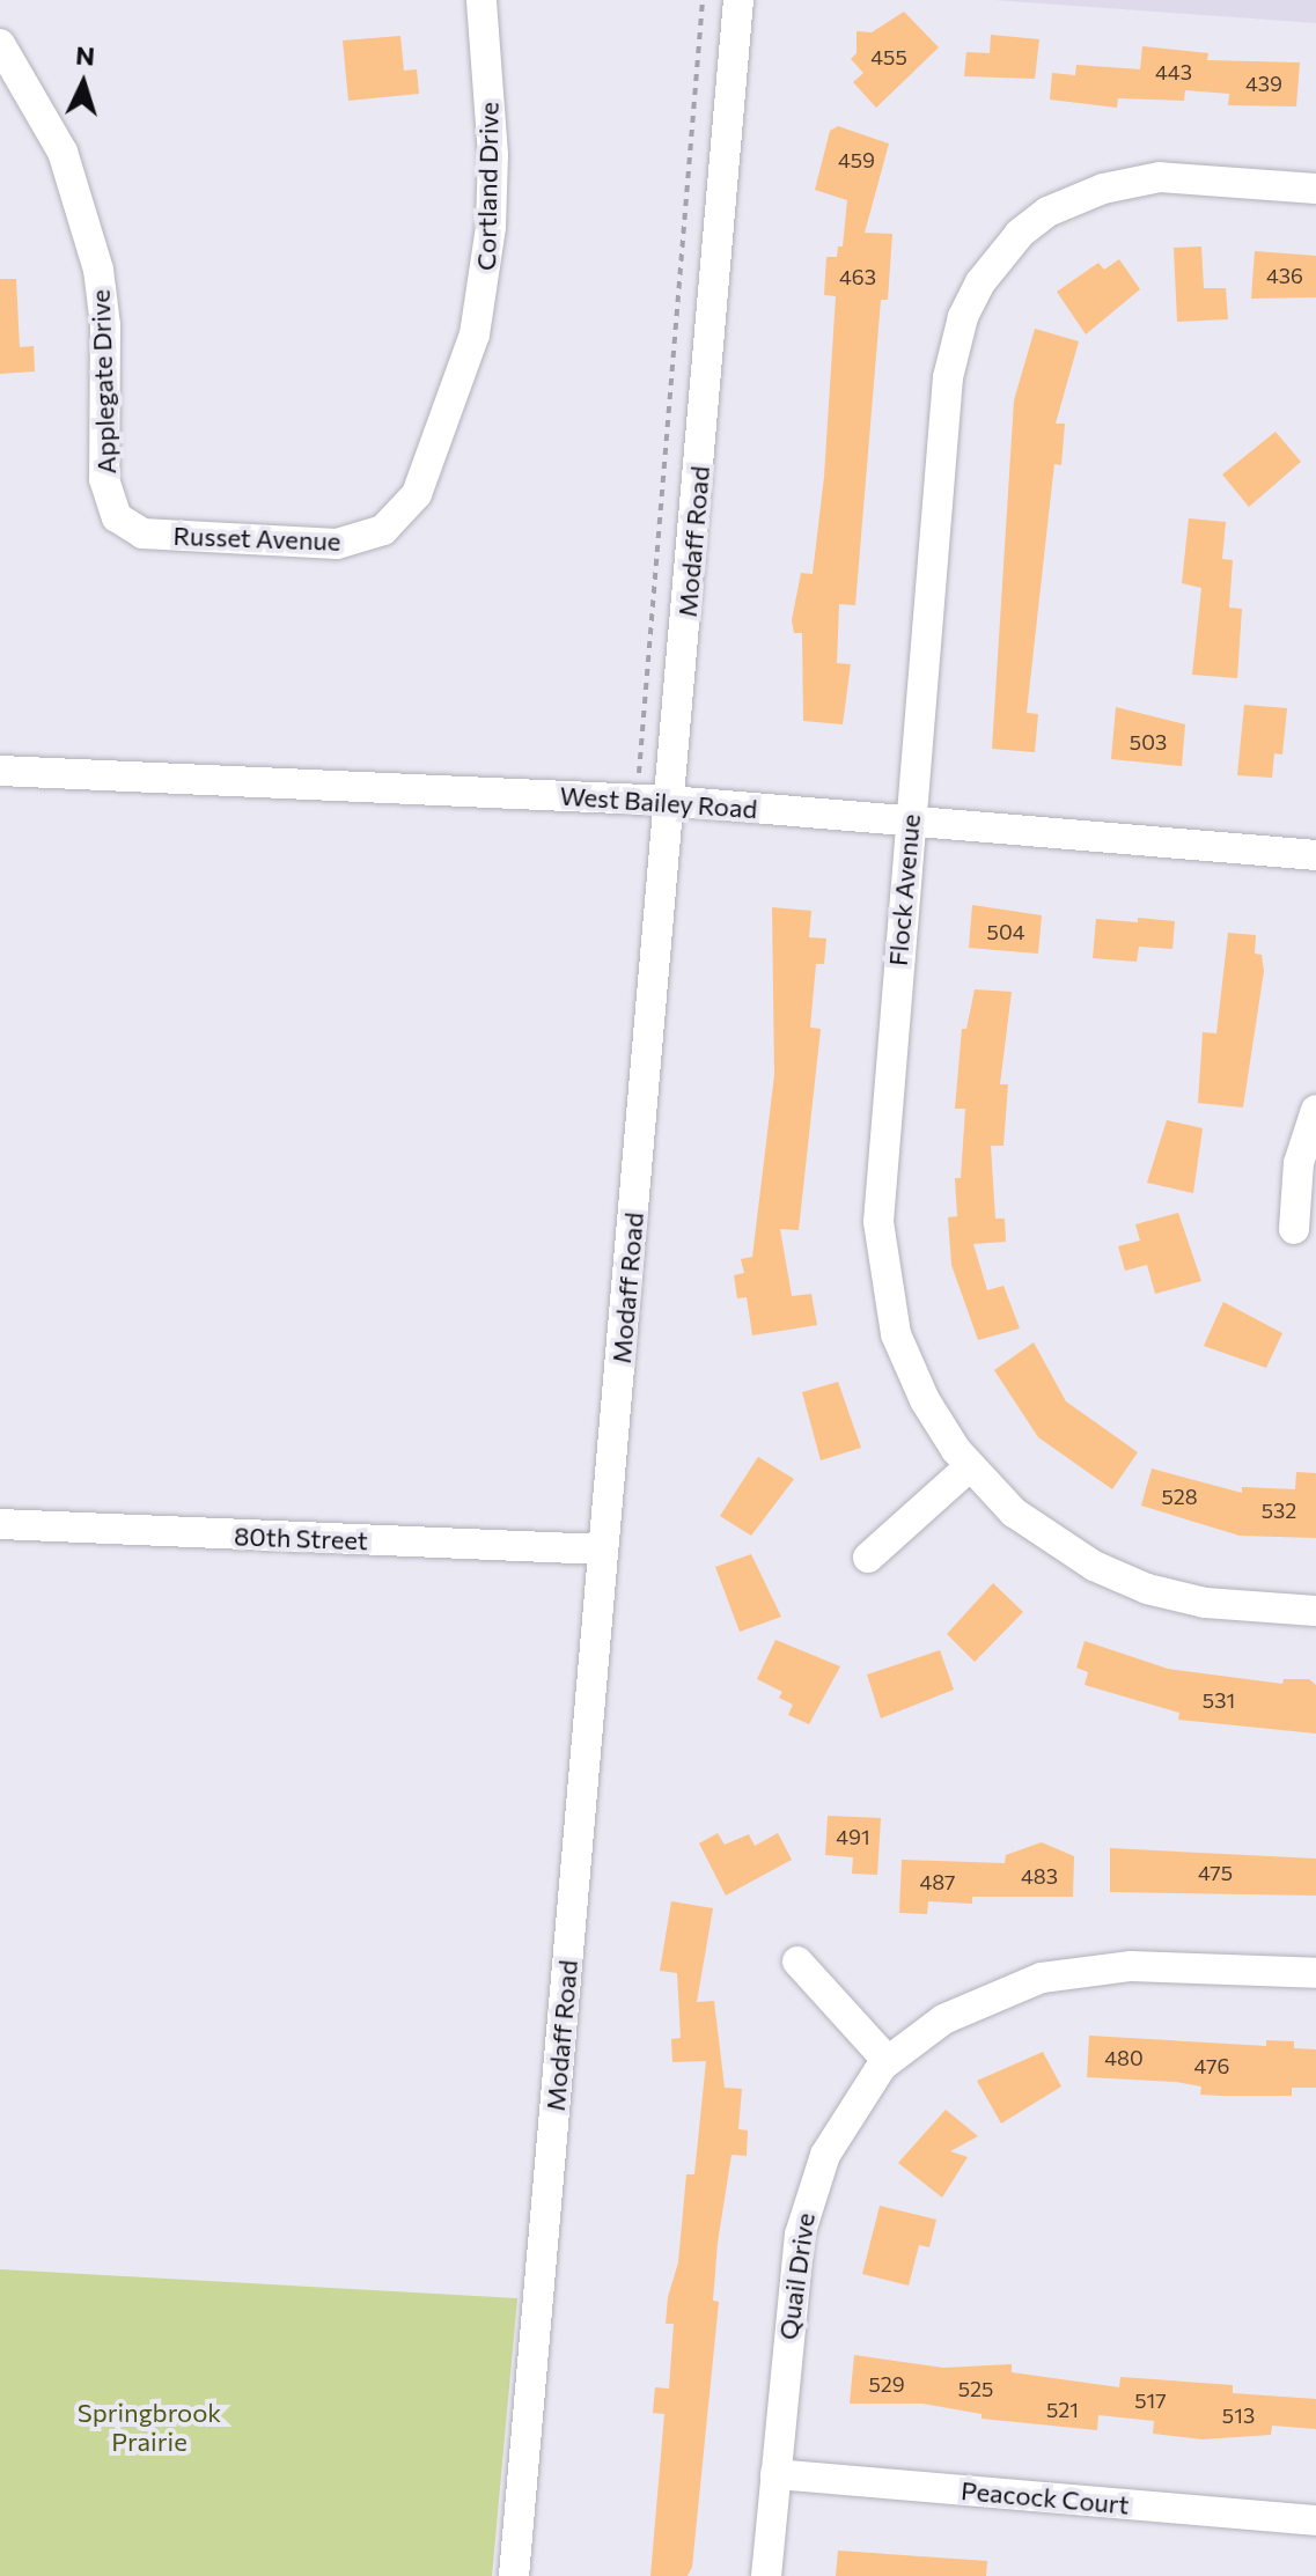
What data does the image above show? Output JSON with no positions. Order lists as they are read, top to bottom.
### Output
{
  "streets": {
    "street": [
      "Cortland Drive",
      "Applegate Drive",
      "Russet Avenue",
      "Modaff Road",
      "West Bailey Road",
      "Flock Avenue",
      "80th Street",
      "Quail Drive",
      "Peacock Court"
    ]
  },
  "crossings": [
    ["Cortland Drive", "Russet Avenue"],
    ["Applegate Drive", "Russet Avenue"],
    ["Modaff Road", "West Bailey Road"],
    ["Modaff Road", "80th Street"],
    ["West Bailey Road", "Flock Avenue"],
    ["Quail Drive", "Peacock Court"]
  ],
  "parks": ["Springbrook Prairie"],
  "house_numbers": [
    "455",
    "443",
    "439",
    "459",
    "436",
    "463",
    "503",
    "504",
    "528",
    "532",
    "531",
    "491",
    "475",
    "483",
    "487",
    "480",
    "476",
    "529",
    "525",
    "517",
    "521",
    "513"
  ],
  "north": "top"
}
